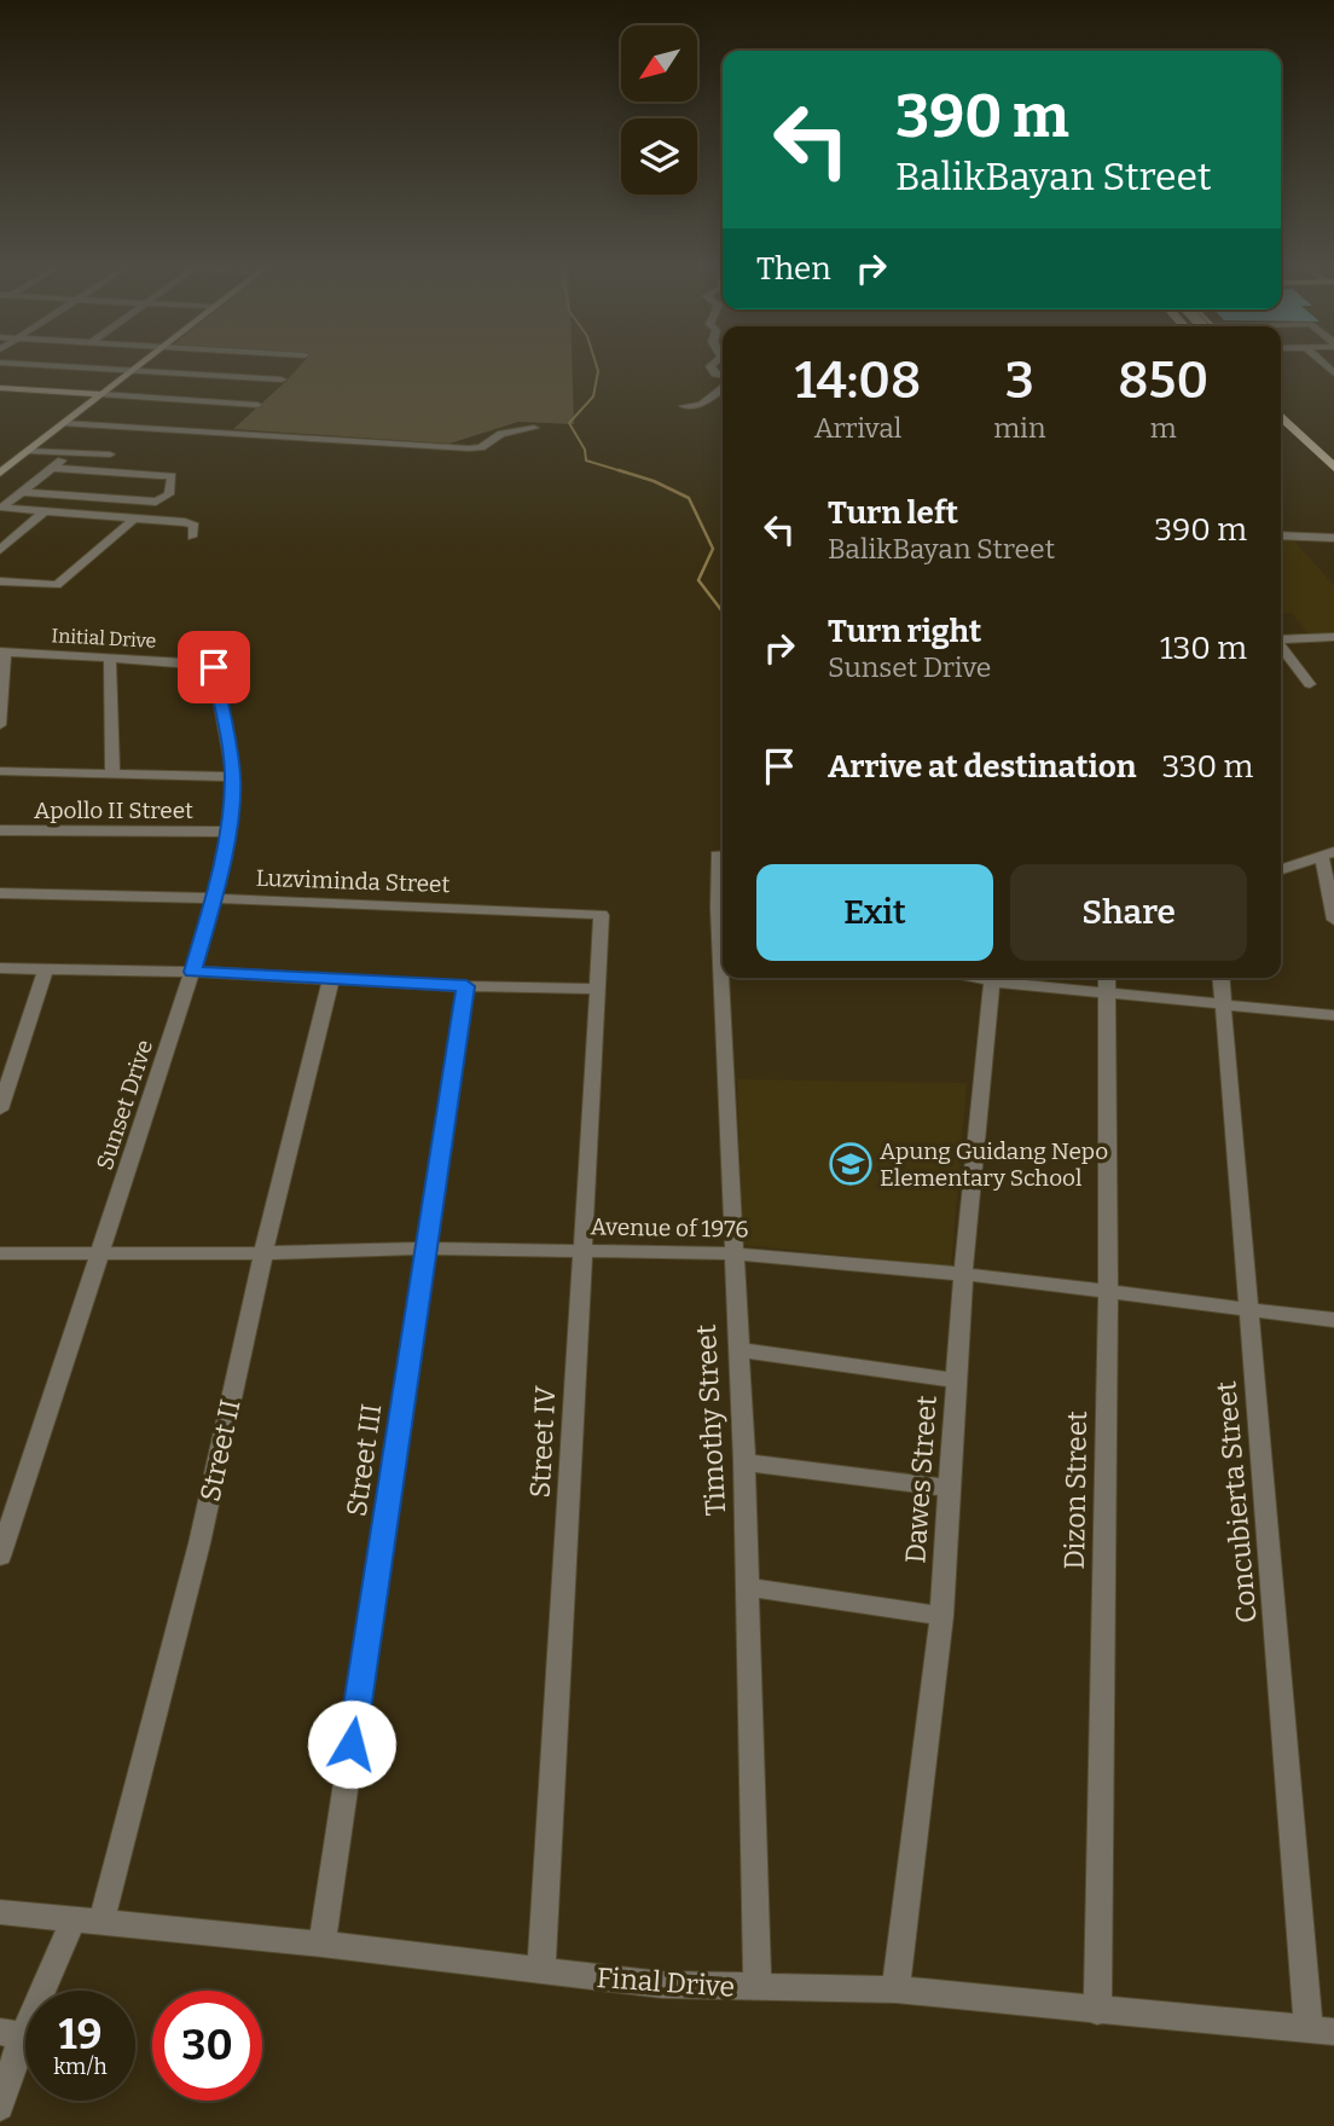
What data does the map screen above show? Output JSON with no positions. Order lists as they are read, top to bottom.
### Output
{
  "streets": {
    "street": [
      "Initial Drive",
      "Apollo II Street",
      "Luzviminda Street",
      "Sunset Drive",
      "Avenue of 1976",
      "Timothy Street",
      "Street IV",
      "Street II",
      "Street III",
      "Dawes Street",
      "Dizon Street",
      "Concubierta Street",
      "Final Drive"
    ]
  },
  "crossings": [
    ["Initial Drive", "Sunset Drive"],
    ["Apollo II Street", "Sunset Drive"],
    ["Luzviminda Street", "Sunset Drive"],
    ["Luzviminda Street", "Street IV"],
    ["Sunset Drive", "Avenue of 1976"],
    ["Avenue of 1976", "Timothy Street"],
    ["Avenue of 1976", "Street IV"],
    ["Avenue of 1976", "Street II"],
    ["Avenue of 1976", "Street III"],
    ["Avenue of 1976", "Dawes Street"],
    ["Avenue of 1976", "Dizon Street"],
    ["Avenue of 1976", "Concubierta Street"],
    ["Timothy Street", "Final Drive"],
    ["Street IV", "Final Drive"],
    ["Street II", "Final Drive"],
    ["Street III", "Final Drive"],
    ["Dawes Street", "Final Drive"],
    ["Dizon Street", "Final Drive"],
    ["Concubierta Street", "Final Drive"]
  ],
  "places": {
    "school or university": ["Apung Guidang Nepo Elementary School"]
  },
  "north": "bottom left",
  "page": {
    "turn": ["390 m", "BalikBayan Street"],
    "then": "Then",
    "eta": [
      "14:08",
      "Arrival",
      "3",
      "min",
      "850",
      "m"
    ],
    "list": [
      {
        "name": "Turn left",
        "note": "BalikBayan Street",
        "value": "390 m"
      },
      {
        "name": "Turn right",
        "note": "Sunset Drive",
        "value": "130 m"
      },
      {
        "name": "Arrive at destination",
        "value": "330 m"
      }
    ],
    "buttons": ["Exit", "Share"],
    "speed": "19 km/h",
    "limit": "30"
  }
}
